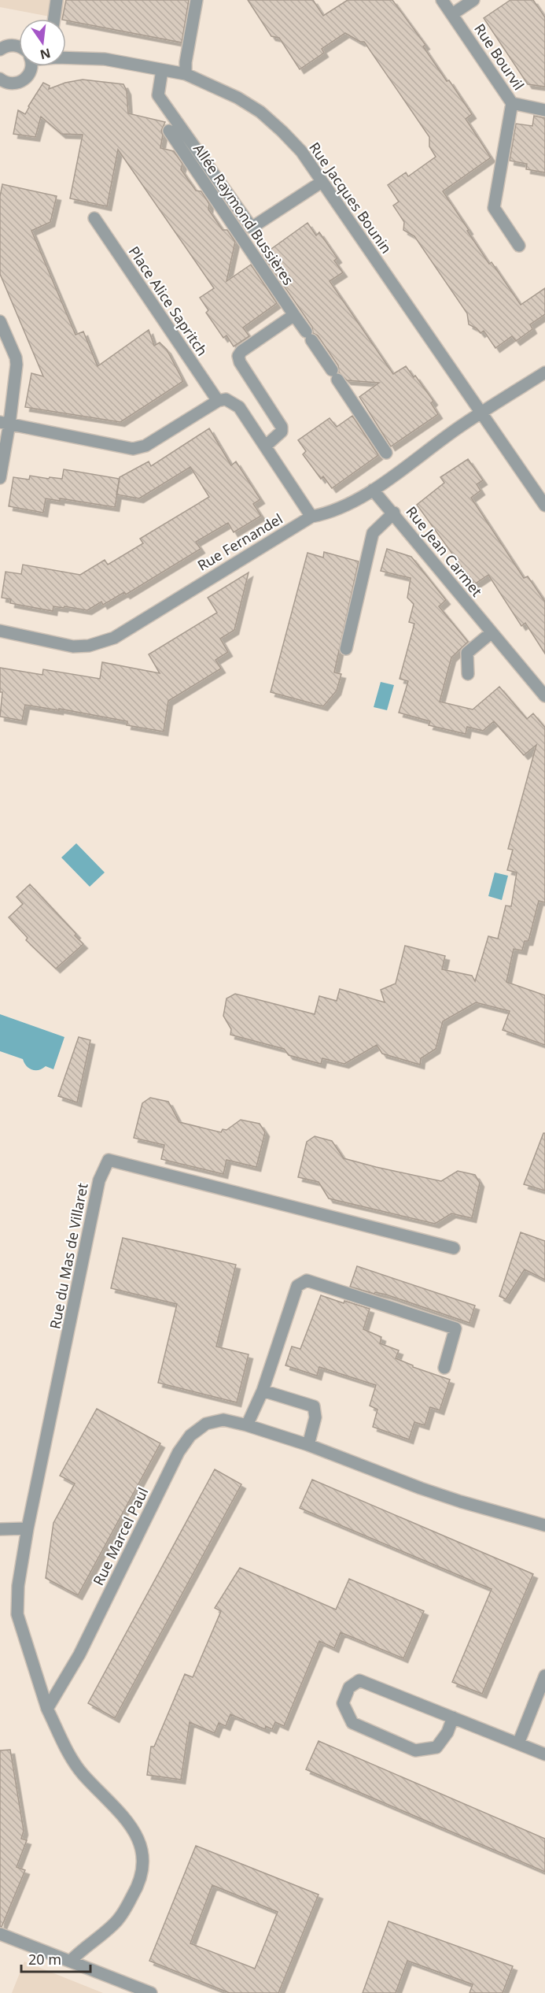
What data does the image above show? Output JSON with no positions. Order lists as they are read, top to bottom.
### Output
{
  "streets": {
    "street": [
      "Rue Bourvil",
      "Rue Jacques Bounin",
      "Allée Raymond Bussières",
      "Place Alice Sapritch",
      "Rue Fernandel",
      "Rue Jean Carmet",
      "Rue du Mas de Villaret",
      "Rue Marcel Paul"
    ]
  },
  "crossings": [
    ["Rue Jacques Bounin", "Rue Fernandel"],
    ["Rue Fernandel", "Rue Jean Carmet"],
    ["Rue du Mas de Villaret", "Rue Marcel Paul"]
  ],
  "scale_bar": "20 m",
  "north": "bottom"
}
